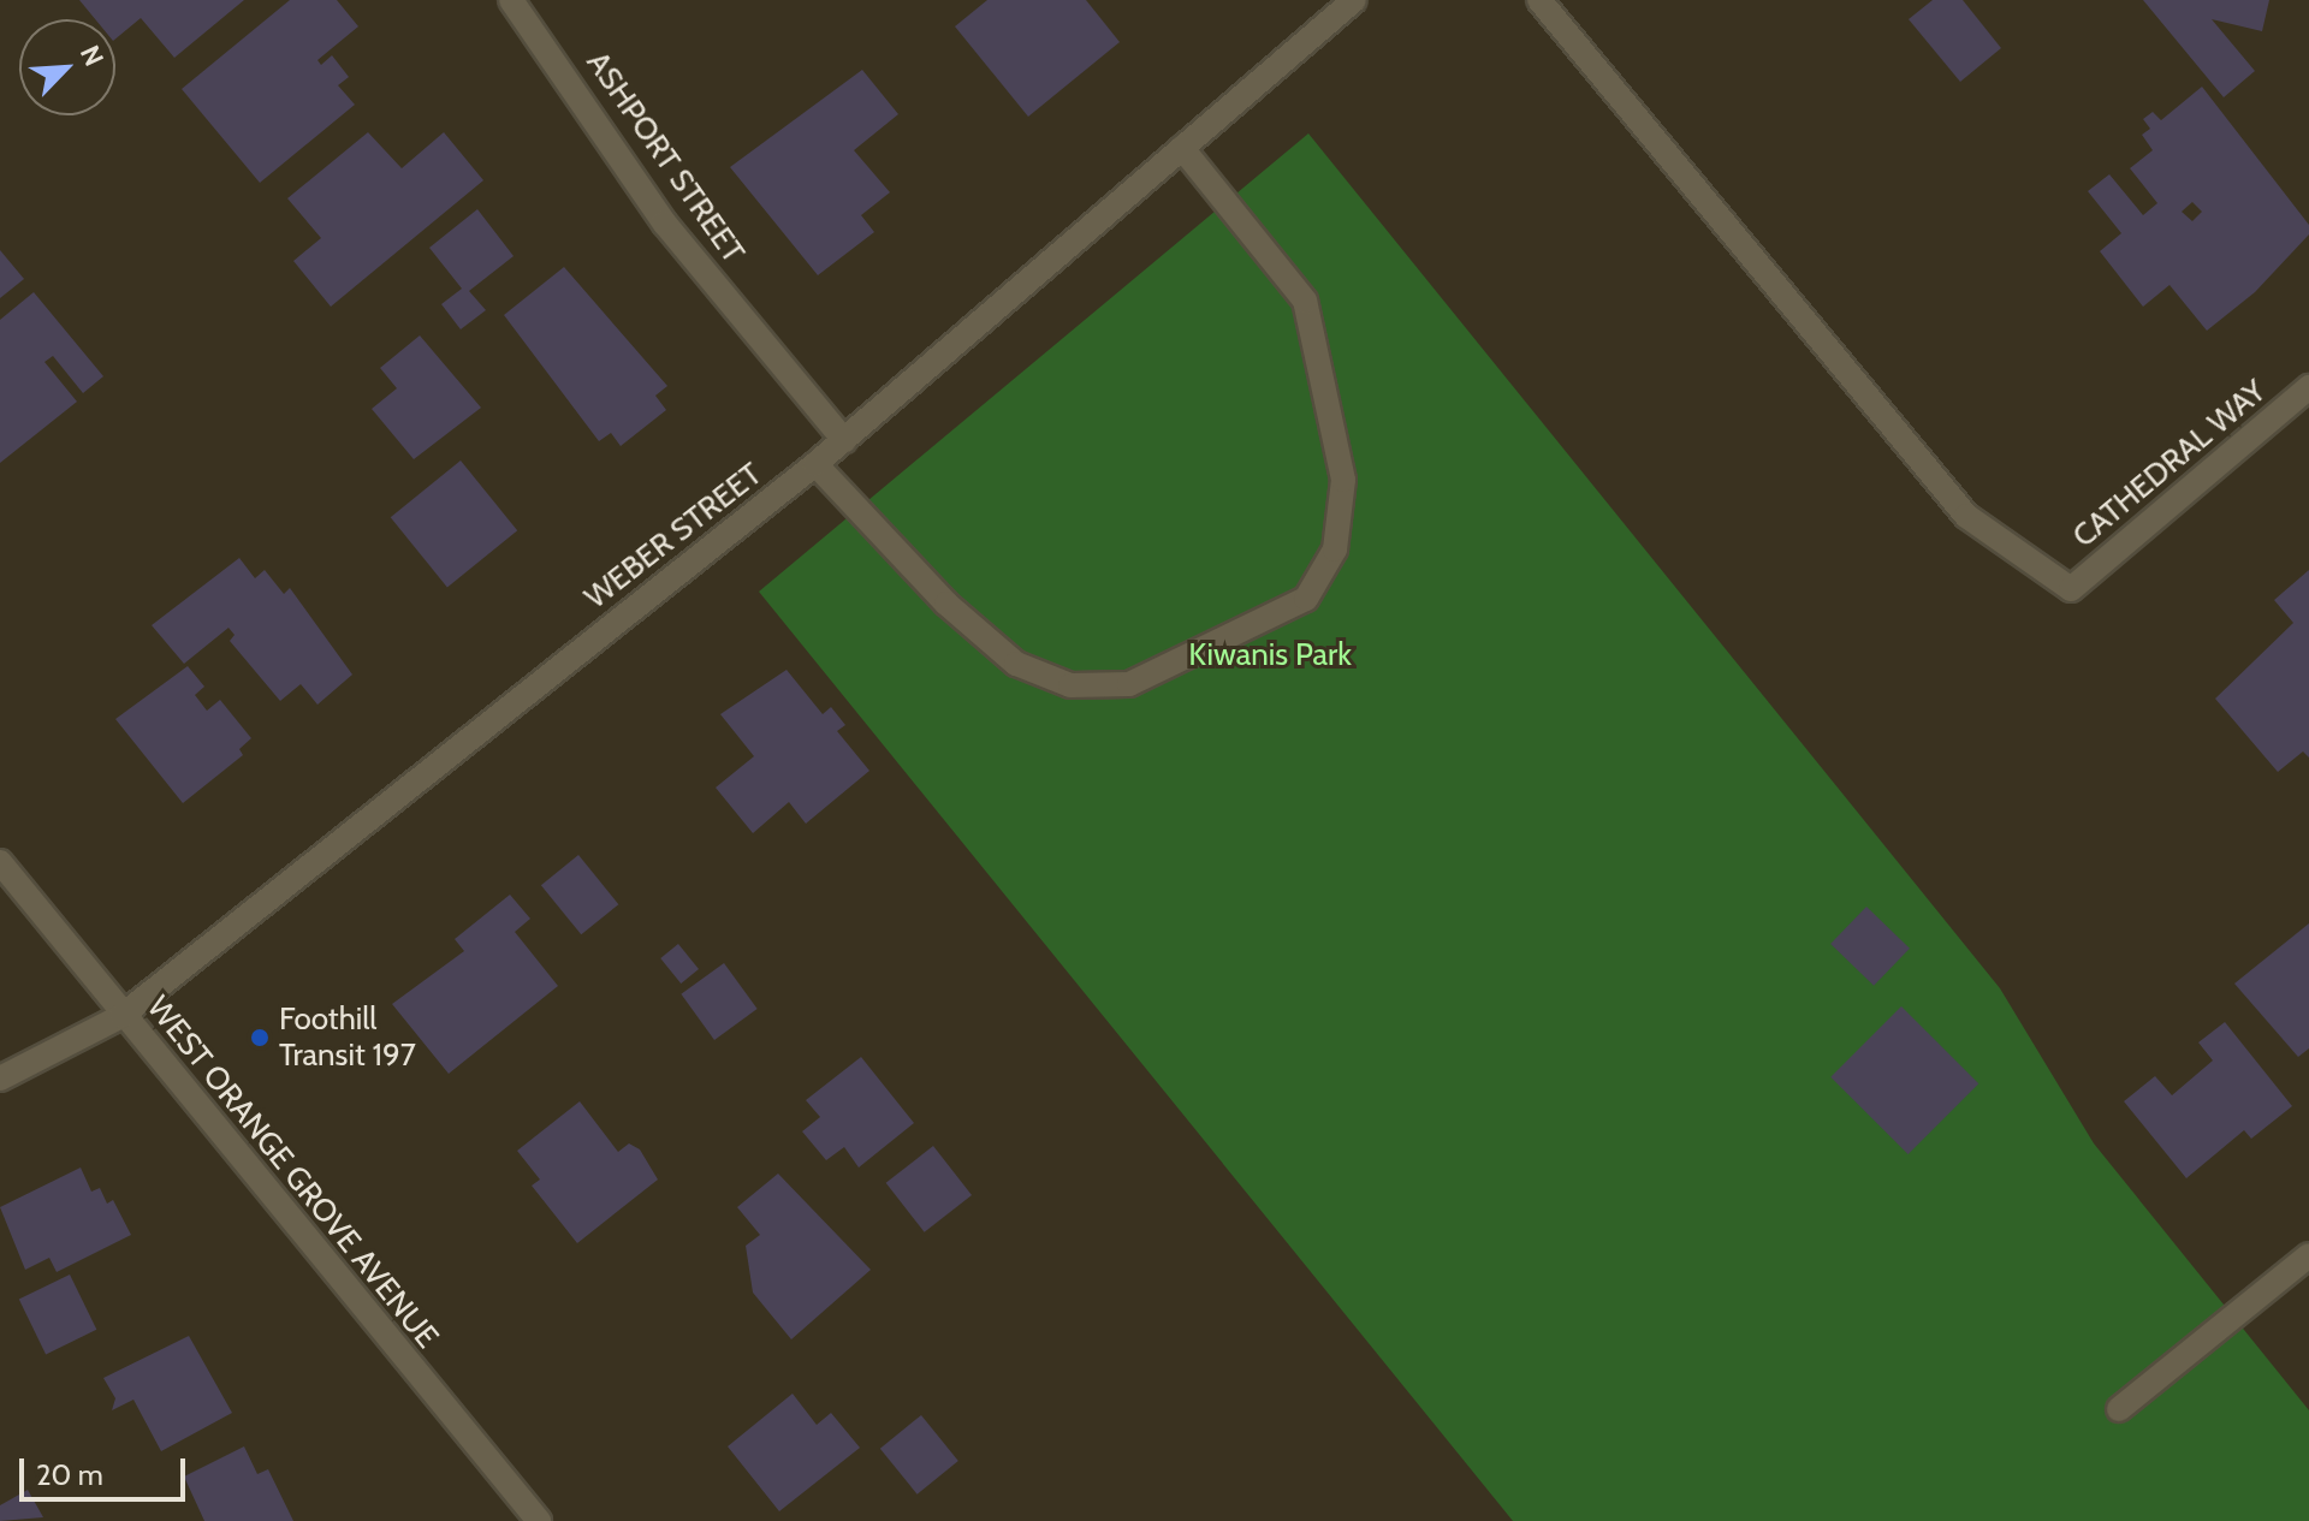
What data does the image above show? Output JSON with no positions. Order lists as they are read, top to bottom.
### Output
{
  "streets": {
    "street": [
      "ASHPORT STREET",
      "CATHEDRAL WAY",
      "WEBER STREET",
      "WEST ORANGE GROVE AVENUE"
    ]
  },
  "crossings": [
    ["ASHPORT STREET", "WEBER STREET"],
    ["WEBER STREET", "WEST ORANGE GROVE AVENUE"]
  ],
  "parks": ["Kiwanis Park"],
  "places": ["Foothill Transit 197"],
  "scale_bar": "20 m",
  "north": "top right"
}
